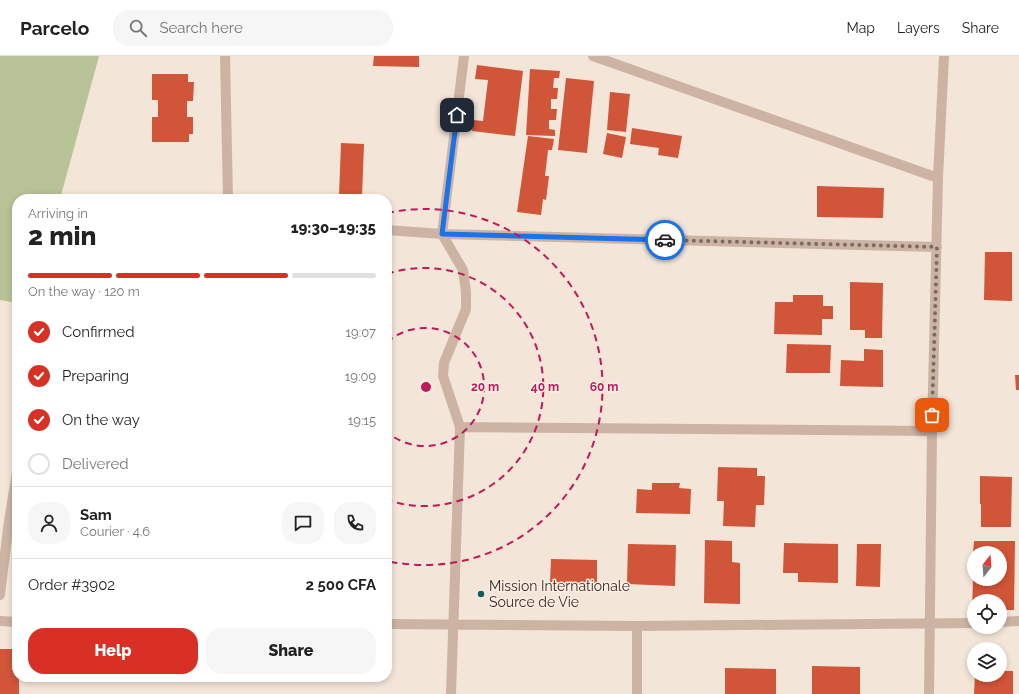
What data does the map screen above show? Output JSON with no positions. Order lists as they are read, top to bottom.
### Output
{
  "places": ["Mission Internationale Source de Vie"],
  "north": "top",
  "page": {
    "header": "Parcelo",
    "search": "Search here",
    "nav": ["Map", "Layers", "Share"],
    "heading": ["2 min", "Arriving in", "19:30–19:35"],
    "panel": [
      "Sam",
      "Courier · 4.6",
      "Order #3902",
      "2 500 CFA"
    ],
    "bar": "On the way · 120 m",
    "list": [
      ["Confirmed", "19:07"],
      ["Preparing", "19:09"],
      ["On the way", "19:15"],
      "Delivered"
    ],
    "buttons": ["Help", "Share"]
  },
  "rings": ["20 m", "40 m", "60 m"]
}
